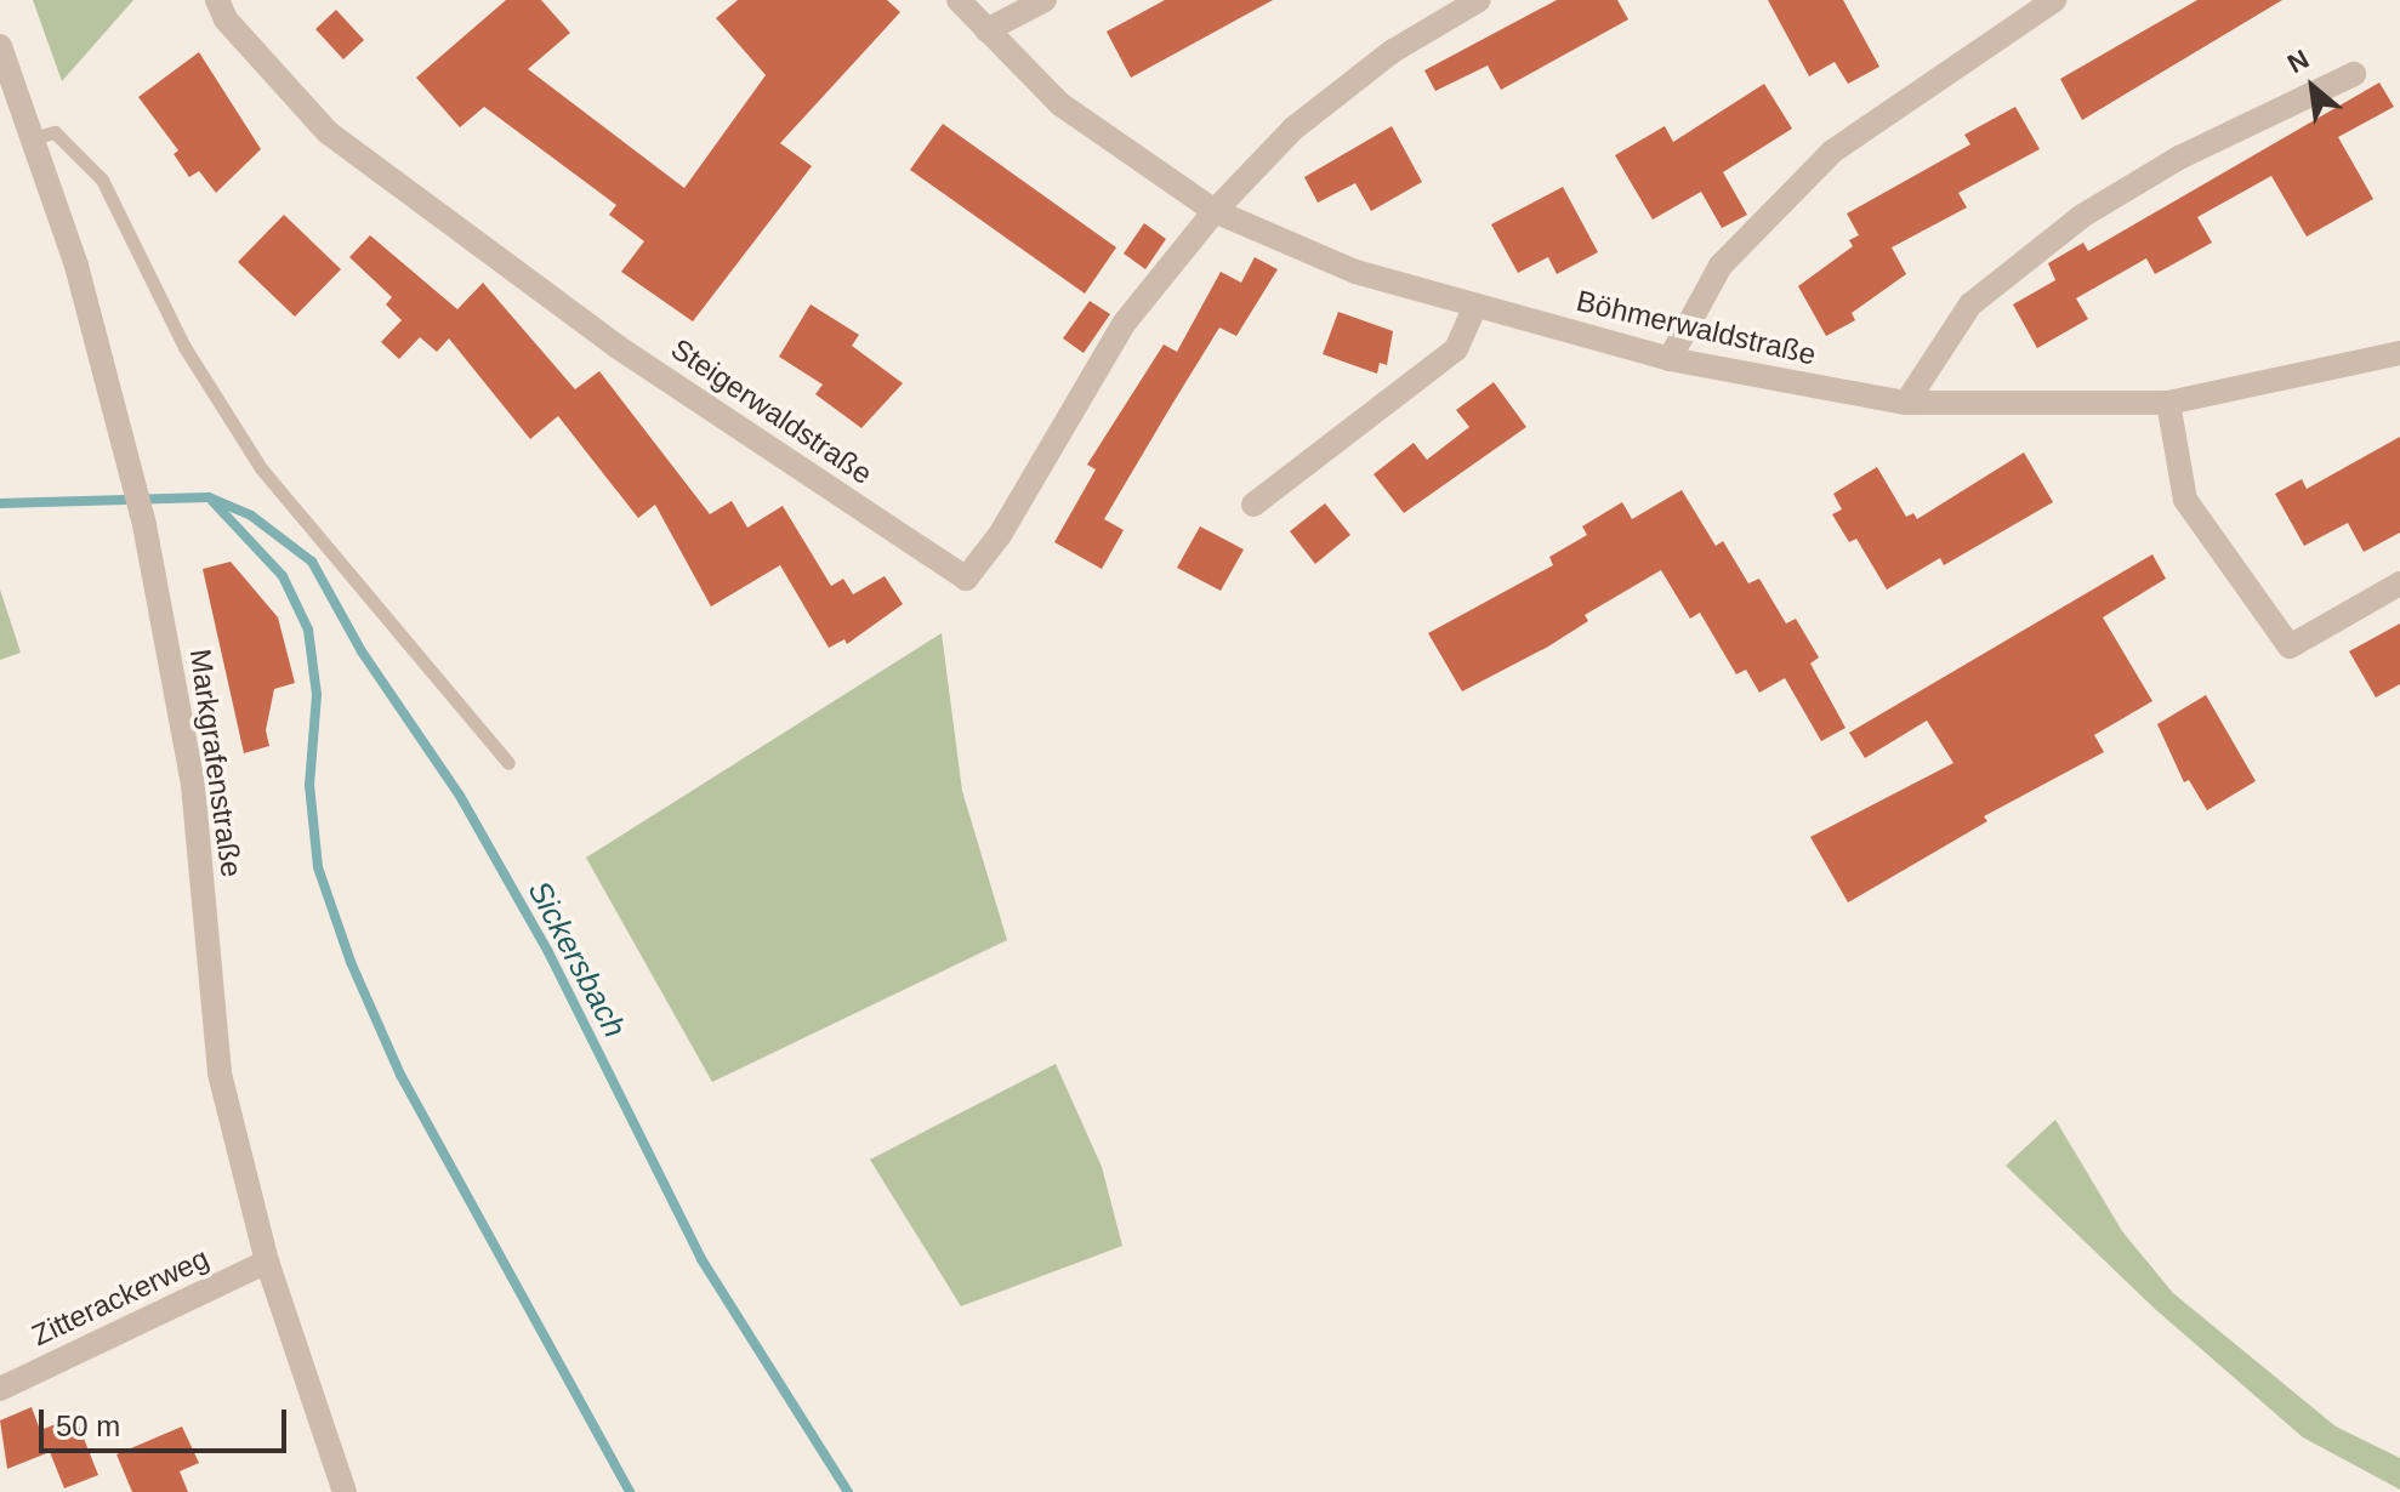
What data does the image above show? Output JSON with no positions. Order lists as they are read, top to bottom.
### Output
{
  "streets": {
    "street": [
      "Böhmerwaldstraße",
      "Steigerwaldstraße",
      "Markgrafenstraße",
      "Zitterackerweg"
    ]
  },
  "crossings": [
    ["Böhmerwaldstraße", "Steigerwaldstraße"],
    ["Markgrafenstraße", "Zitterackerweg"]
  ],
  "water": ["Sickersbach"],
  "scale_bar": "50 m",
  "north": "top left"
}
